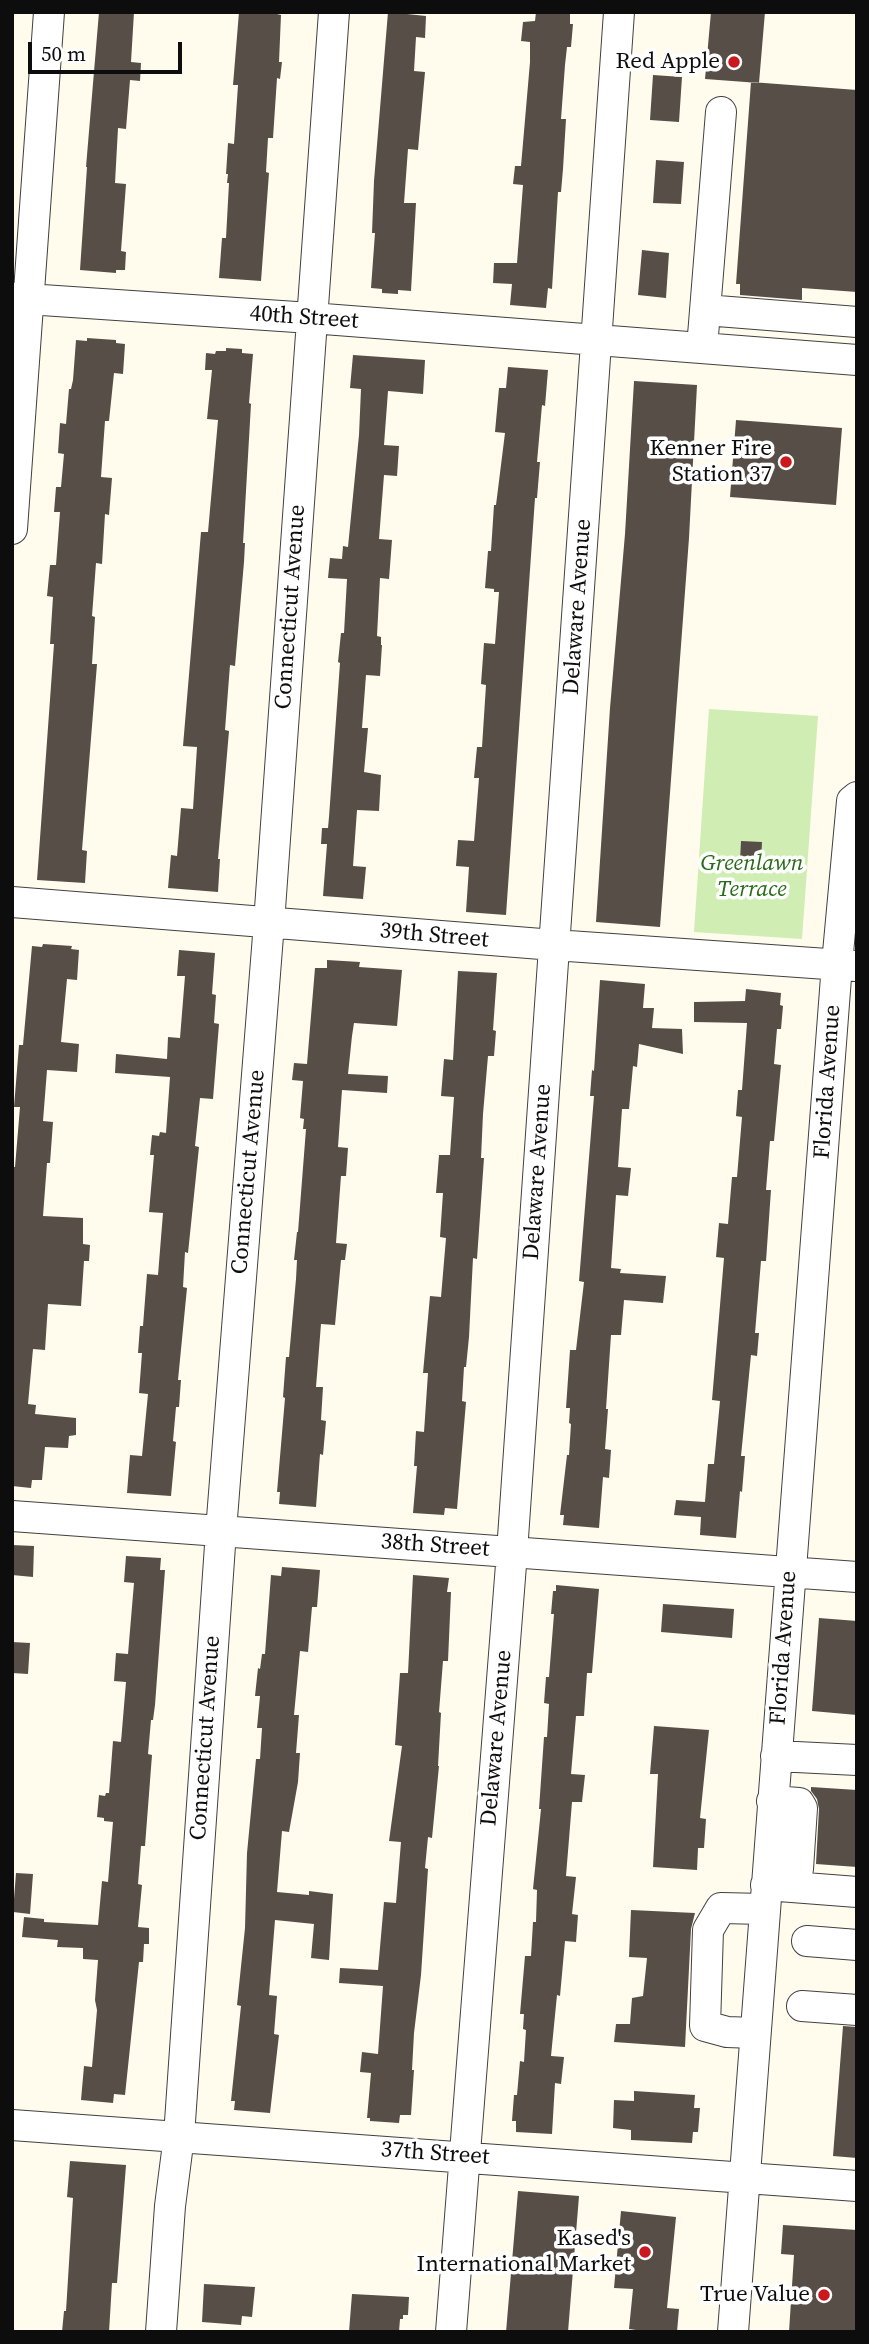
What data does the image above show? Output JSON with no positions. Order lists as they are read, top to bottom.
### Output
{
  "streets": {
    "street": [
      "40th Street",
      "Connecticut Avenue",
      "Delaware Avenue",
      "39th Street",
      "Florida Avenue",
      "38th Street",
      "37th Street"
    ]
  },
  "crossings": [
    ["40th Street", "Connecticut Avenue"],
    ["40th Street", "Delaware Avenue"],
    ["Connecticut Avenue", "39th Street"],
    ["Connecticut Avenue", "38th Street"],
    ["Connecticut Avenue", "37th Street"],
    ["Delaware Avenue", "39th Street"],
    ["Delaware Avenue", "38th Street"],
    ["Delaware Avenue", "37th Street"],
    ["39th Street", "Florida Avenue"],
    ["Florida Avenue", "38th Street"],
    ["Florida Avenue", "37th Street"]
  ],
  "parks": ["Greenlawn Terrace"],
  "places": [
    "Red Apple",
    "Kenner Fire Station 37",
    "Kased's International Market",
    "True Value"
  ],
  "scale_bar": "50 m"
}
